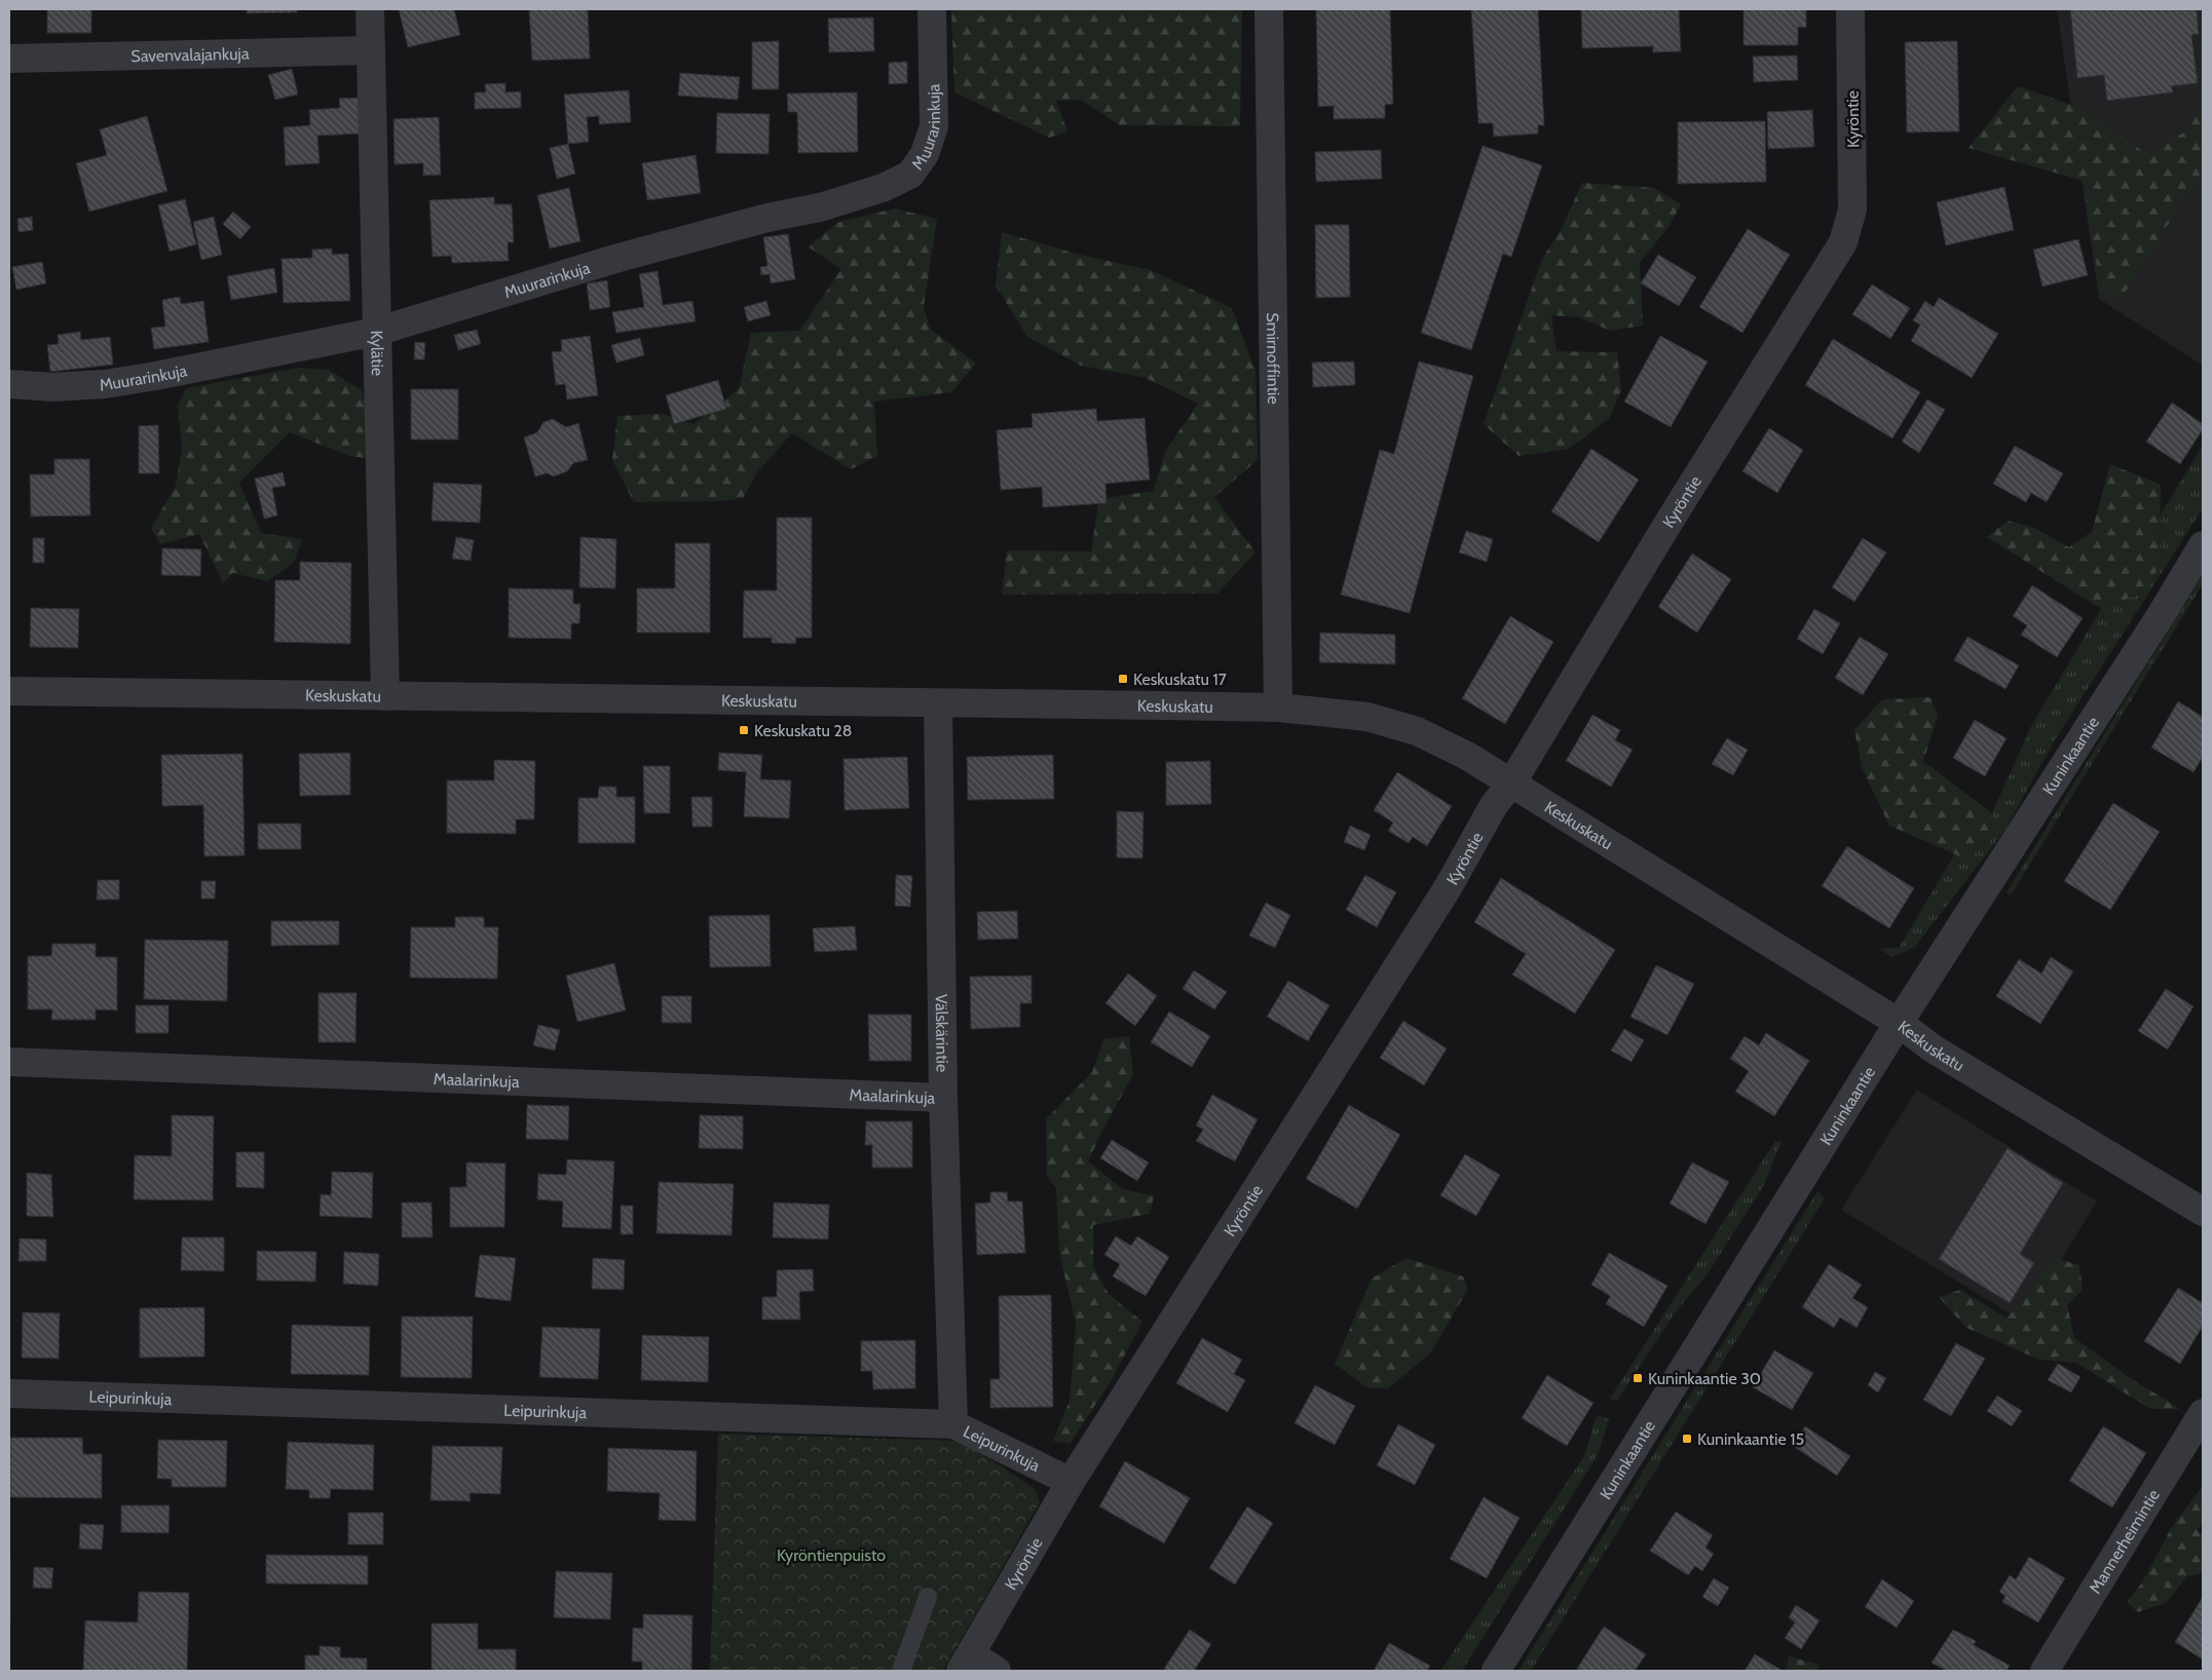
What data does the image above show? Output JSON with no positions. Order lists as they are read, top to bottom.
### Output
{
  "streets": {
    "street": [
      "Savenvalajankuja",
      "Kyröntie",
      "Muurarinkuja",
      "Kylätie",
      "Smirnoffintie",
      "Keskuskatu",
      "Kuninkaantie",
      "Välskärintie",
      "Maalarinkuja",
      "Leipurinkuja",
      "Mannerheimintie"
    ]
  },
  "crossings": [
    ["Savenvalajankuja", "Kylätie"],
    ["Kyröntie", "Keskuskatu"],
    ["Kyröntie", "Leipurinkuja"],
    ["Muurarinkuja", "Kylätie"],
    ["Kylätie", "Keskuskatu"],
    ["Smirnoffintie", "Keskuskatu"],
    ["Keskuskatu", "Kuninkaantie"],
    ["Keskuskatu", "Välskärintie"],
    ["Välskärintie", "Maalarinkuja"],
    ["Välskärintie", "Leipurinkuja"]
  ],
  "parks": ["Kyröntienpuisto"],
  "places": {
    "transit": [
      "Keskuskatu 17",
      "Keskuskatu 28",
      "Kuninkaantie 30",
      "Kuninkaantie 15"
    ]
  }
}
